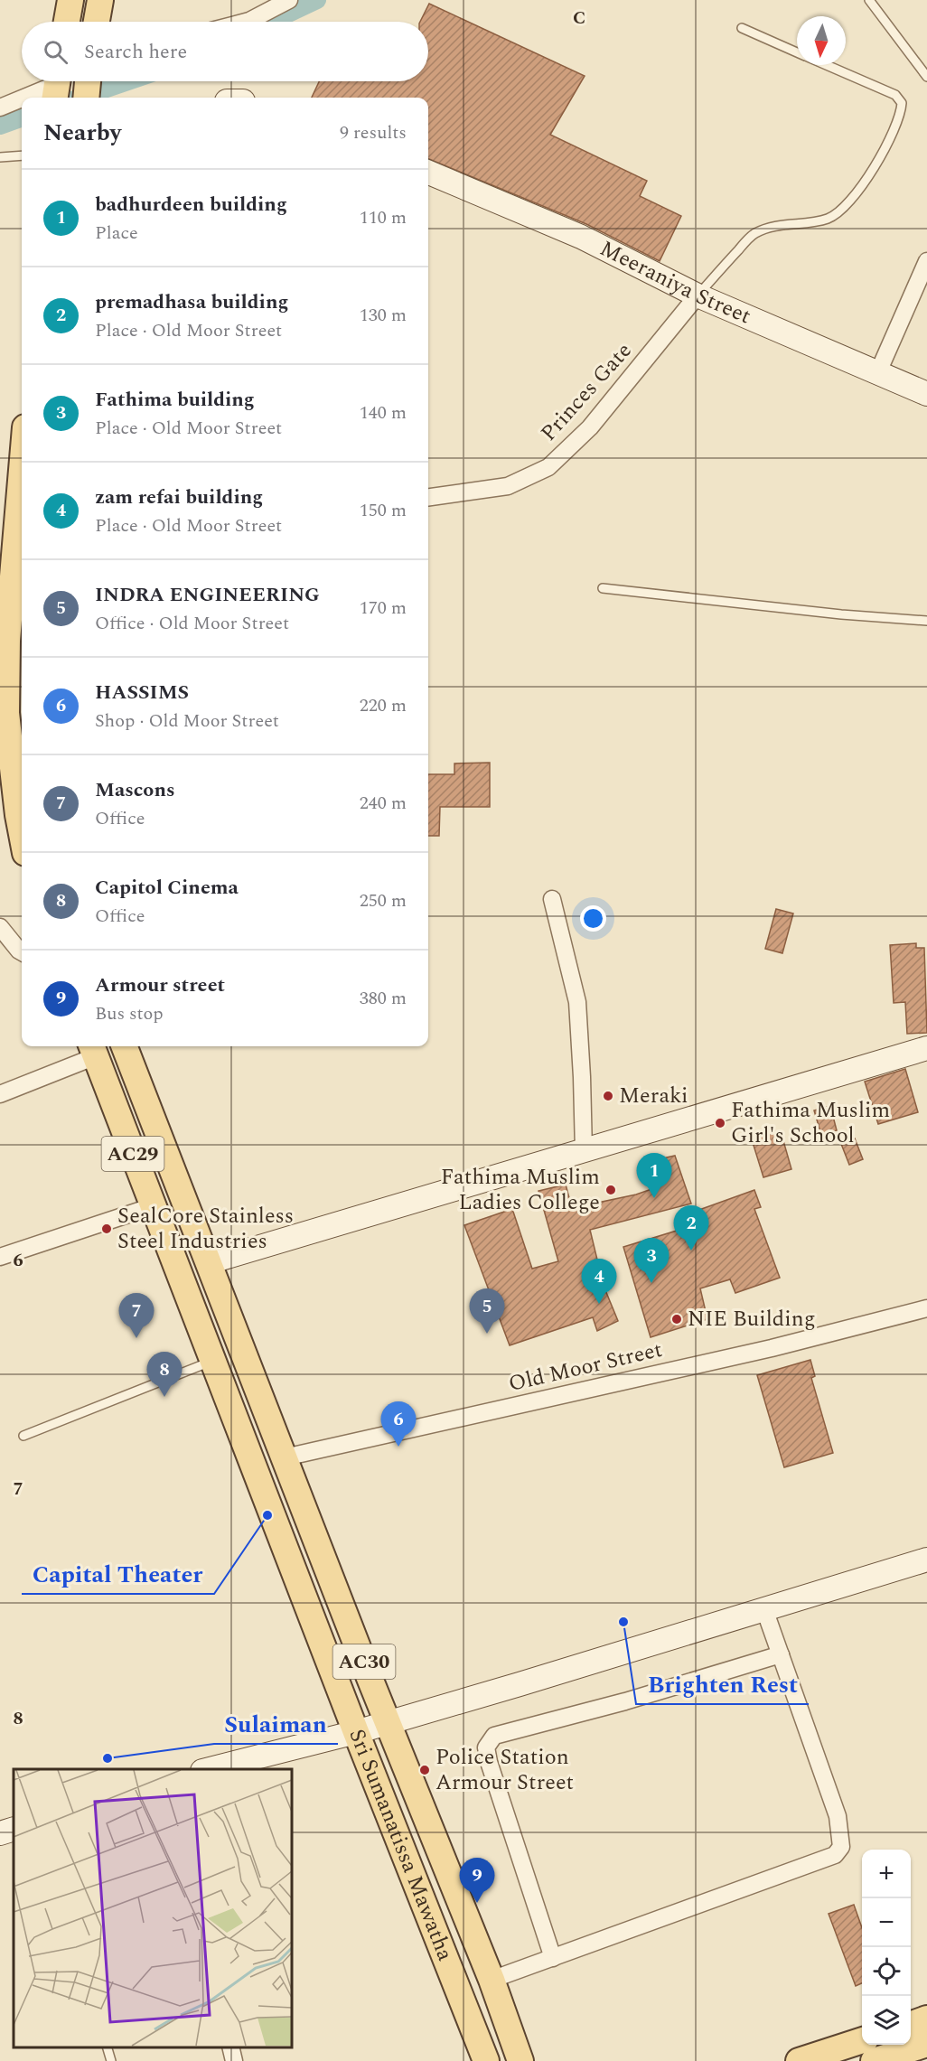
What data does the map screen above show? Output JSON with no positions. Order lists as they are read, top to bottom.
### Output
{
  "streets": {
    "main road": ["AC29", "AC30", "Sri Sumanatissa Mawatha"],
    "street": ["Meeraniya Street", "Princes Gate", "Old Moor Street"]
  },
  "crossings": [
    ["Meeraniya Street", "Princes Gate"],
    ["AC29", "AC30"],
    ["AC29", "Sri Sumanatissa Mawatha"],
    ["Old Moor Street", "AC30"]
  ],
  "places": [
    "Meraki",
    "Fathima Muslim Girl's School",
    "Fathima Muslim Ladies College",
    "SealCore Stainless Steel Industries",
    "NIE Building",
    "Capital Theater",
    "Brighten Rest",
    "Sulaiman",
    "Police Station Armour Street"
  ],
  "north": "bottom",
  "page": {
    "search": "Search here",
    "heading": ["Nearby", "9 results"],
    "list": [
      {
        "mark": "1",
        "name": "badhurdeen building",
        "note": "Place",
        "value": "110 m"
      },
      {
        "mark": "2",
        "name": "premadhasa building",
        "note": "Place · Old Moor Street",
        "value": "130 m"
      },
      {
        "mark": "3",
        "name": "Fathima building",
        "note": "Place · Old Moor Street",
        "value": "140 m"
      },
      {
        "mark": "4",
        "name": "zam refai building",
        "note": "Place · Old Moor Street",
        "value": "150 m"
      },
      {
        "mark": "5",
        "name": "INDRA ENGINEERING",
        "note": "Office · Old Moor Street",
        "value": "170 m"
      },
      {
        "mark": "6",
        "name": "HASSIMS",
        "note": "Shop · Old Moor Street",
        "value": "220 m"
      },
      {
        "mark": "7",
        "name": "Mascons",
        "note": "Office",
        "value": "240 m"
      },
      {
        "mark": "8",
        "name": "Capitol Cinema",
        "note": "Office",
        "value": "250 m"
      },
      {
        "mark": "9",
        "name": "Armour street",
        "note": "Bus stop",
        "value": "380 m"
      }
    ],
    "pins": [
      "1",
      "2",
      "3",
      "4",
      "5",
      "7",
      "8",
      "6",
      "9"
    ],
    "map_buttons": ["+", "−"]
  },
  "grid": {
    "columns": ["C"],
    "rows": ["6", "7", "8"]
  }
}
